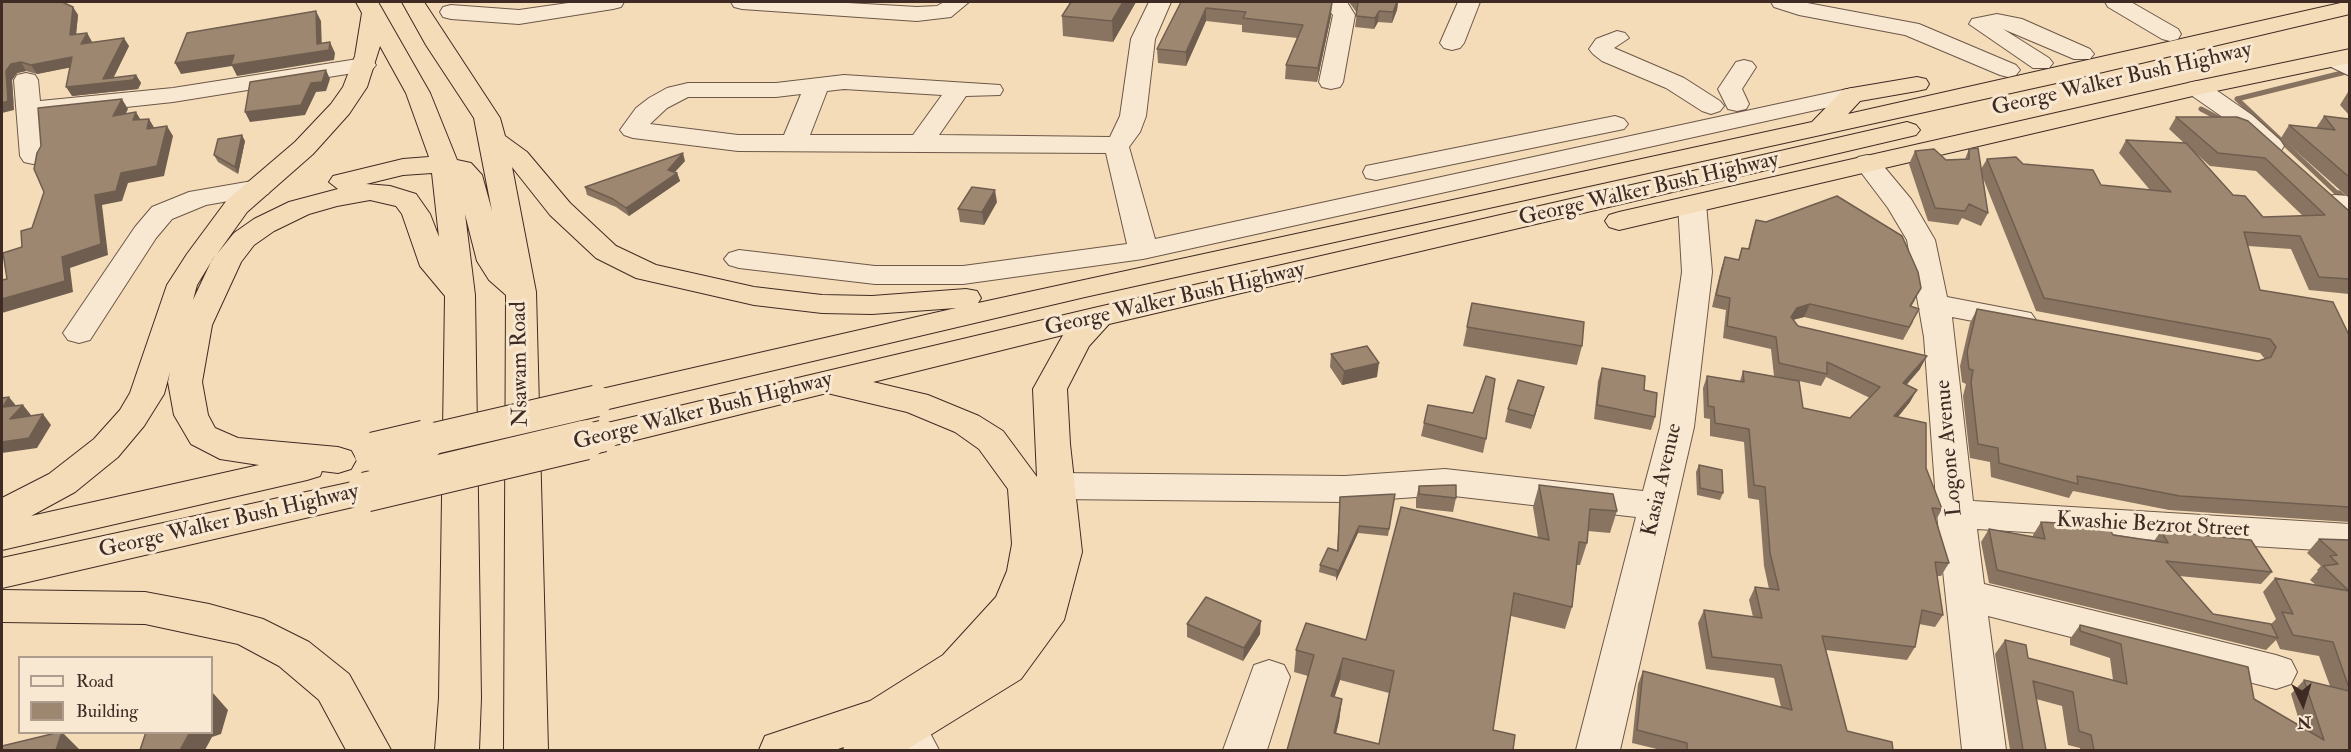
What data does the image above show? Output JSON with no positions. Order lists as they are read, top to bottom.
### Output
{
  "streets": {
    "highway": ["George Walker Bush Highway", "Nsawam Road"],
    "street": ["Logone Avenue", "Kasia Avenue", "Kwashie Bezrot Street"]
  },
  "crossings": [
    ["Logone Avenue", "Kwashie Bezrot Street"]
  ],
  "legend": ["Road", "Building"],
  "north": "bottom"
}
